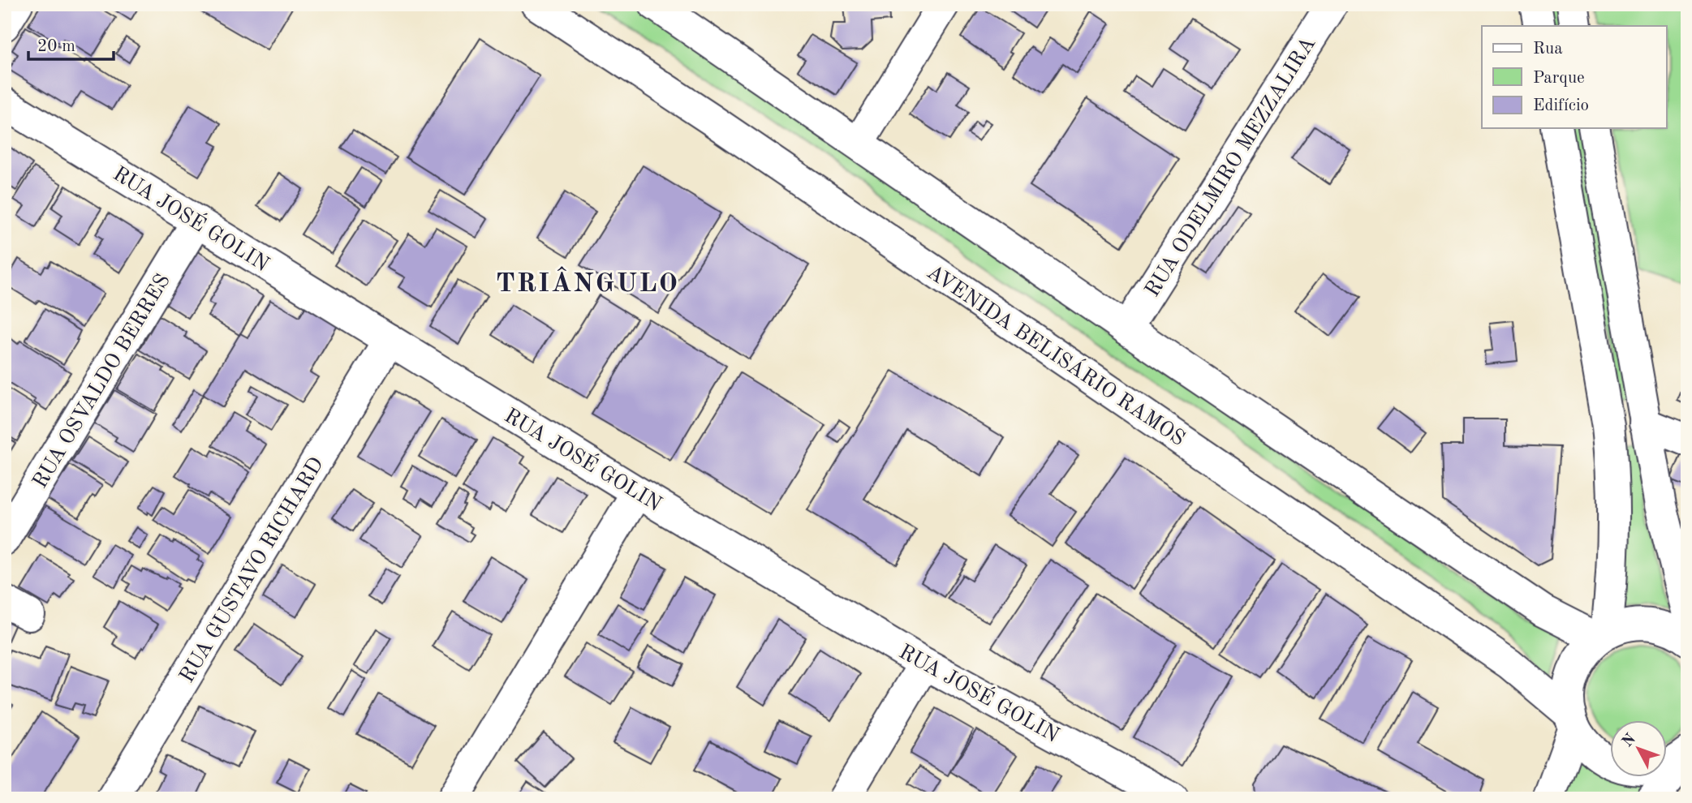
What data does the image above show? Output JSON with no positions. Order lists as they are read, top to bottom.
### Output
{
  "streets": {
    "main road": [
      "RUA ODELMIRO MEZZALIRA",
      "RUA JOSÉ GOLIN",
      "AVENIDA BELISÁRIO RAMOS",
      "RUA OSVALDO BERRES",
      "RUA GUSTAVO RICHARD"
    ]
  },
  "crossings": [
    ["RUA JOSÉ GOLIN", "RUA OSVALDO BERRES"],
    ["RUA JOSÉ GOLIN", "RUA GUSTAVO RICHARD"]
  ],
  "districts": ["TRIÂNGULO"],
  "legend": ["Rua", "Parque", "Edifício"],
  "scale_bar": "20 m",
  "north": "top left"
}
